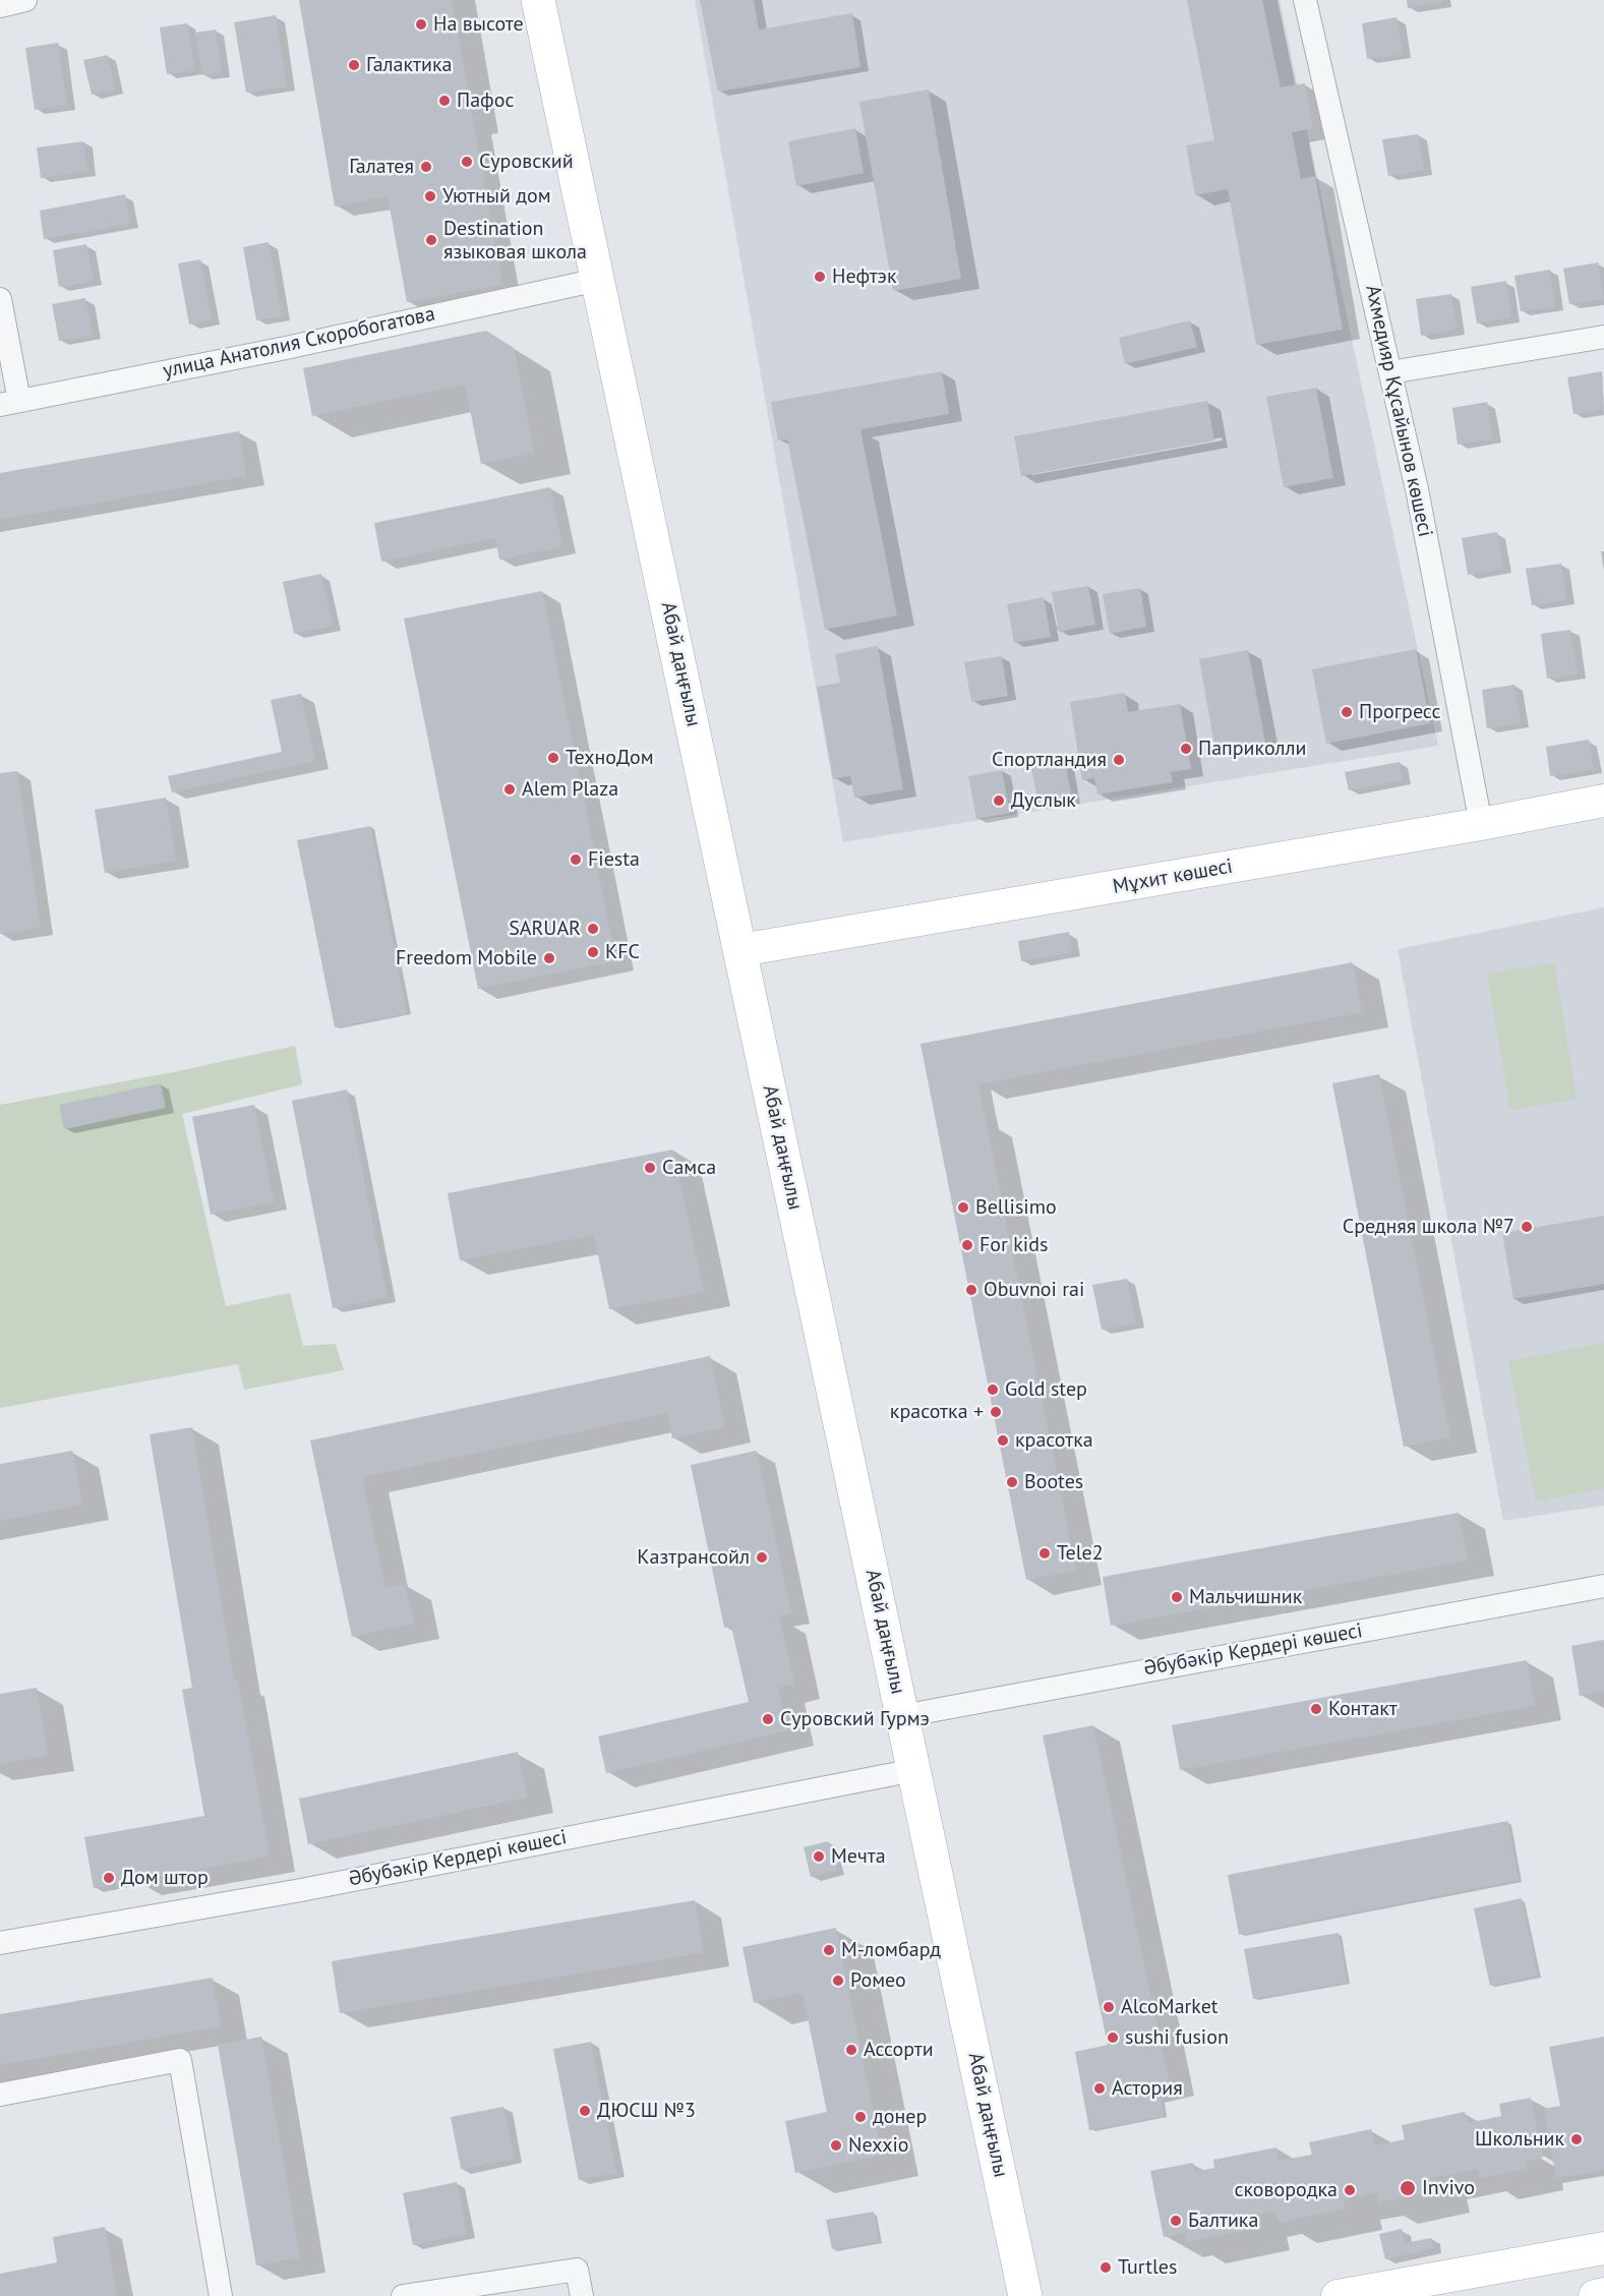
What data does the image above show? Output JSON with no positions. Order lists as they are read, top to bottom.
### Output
{
  "streets": {
    "main road": ["Абай даңғылы"],
    "street": [
      "улица Анатолия Скоробогатова",
      "Ахмедияр Құсайынов көшесі",
      "Мұхит көшесі",
      "Әбубәкір Кердері көшесі"
    ]
  },
  "crossings": [
    ["улица Анатолия Скоробогатова", "Абай даңғылы"],
    ["Ахмедияр Құсайынов көшесі", "Мұхит көшесі"],
    ["Абай даңғылы", "Мұхит көшесі"],
    ["Абай даңғылы", "Әбубәкір Кердері көшесі"]
  ],
  "places": [
    "На высоте",
    "Галактика",
    "Пафос",
    "Суровский",
    "Галатея",
    "Уютный дом",
    "Destination языковая школа",
    "Нефтэк",
    "Прогресс",
    "Паприколли",
    "ТехноДом",
    "Спортландия",
    "Alem Plaza",
    "Дуслык",
    "Fiesta",
    "SARUAR",
    "KFC",
    "Freedom Mobile",
    "Самса",
    "Bellisimo",
    "Средняя школа №7",
    "For kids",
    "Obuvnoi rai",
    "Gold step",
    "красотка +",
    "красотка",
    "Bootes",
    "Tele2",
    "Казтрансойл",
    "Мальчишник",
    "Контакт",
    "Суровский Гурмэ",
    "Мечта",
    "Дом штор",
    "М-ломбард",
    "Ромео",
    "AlcoMarket",
    "sushi fusion",
    "Ассорти",
    "Астория",
    "ДЮСШ №3",
    "донер",
    "Школьник",
    "Nexxio",
    "Invivo",
    "сковородка",
    "Балтика",
    "Turtles"
  ]
}
